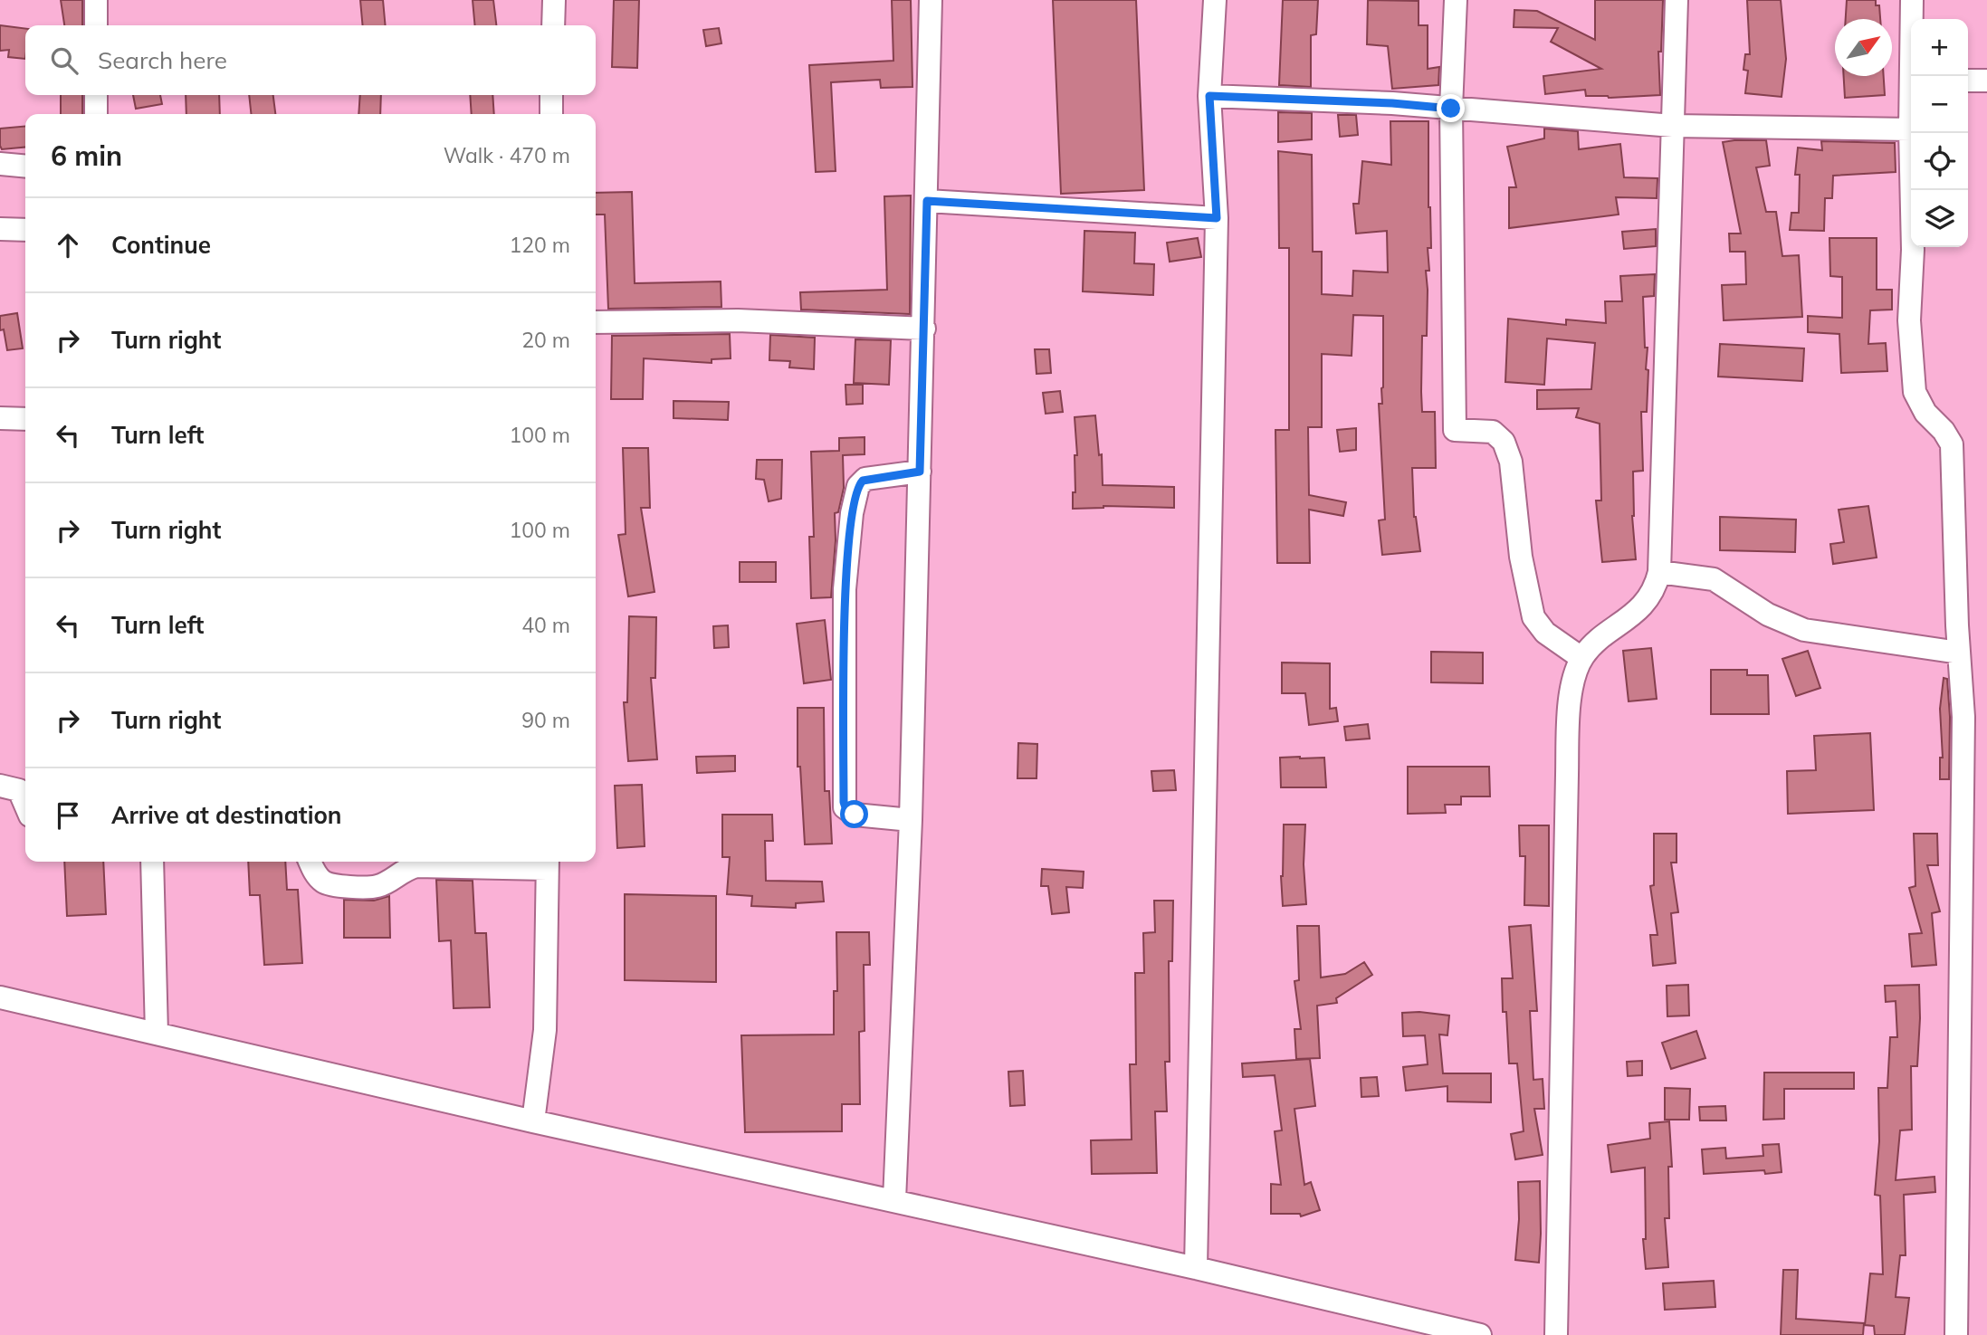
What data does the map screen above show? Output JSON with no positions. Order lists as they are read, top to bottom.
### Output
{
  "north": "top right",
  "page": {
    "map_buttons": ["+", "−"],
    "search": "Search here",
    "heading": ["6 min", "Walk · 470 m"],
    "list": [
      ["Continue", "120 m"],
      ["Turn right", "20 m"],
      ["Turn left", "100 m"],
      ["Turn right", "100 m"],
      ["Turn left", "40 m"],
      ["Turn right", "90 m"],
      "Arrive at destination"
    ]
  }
}
